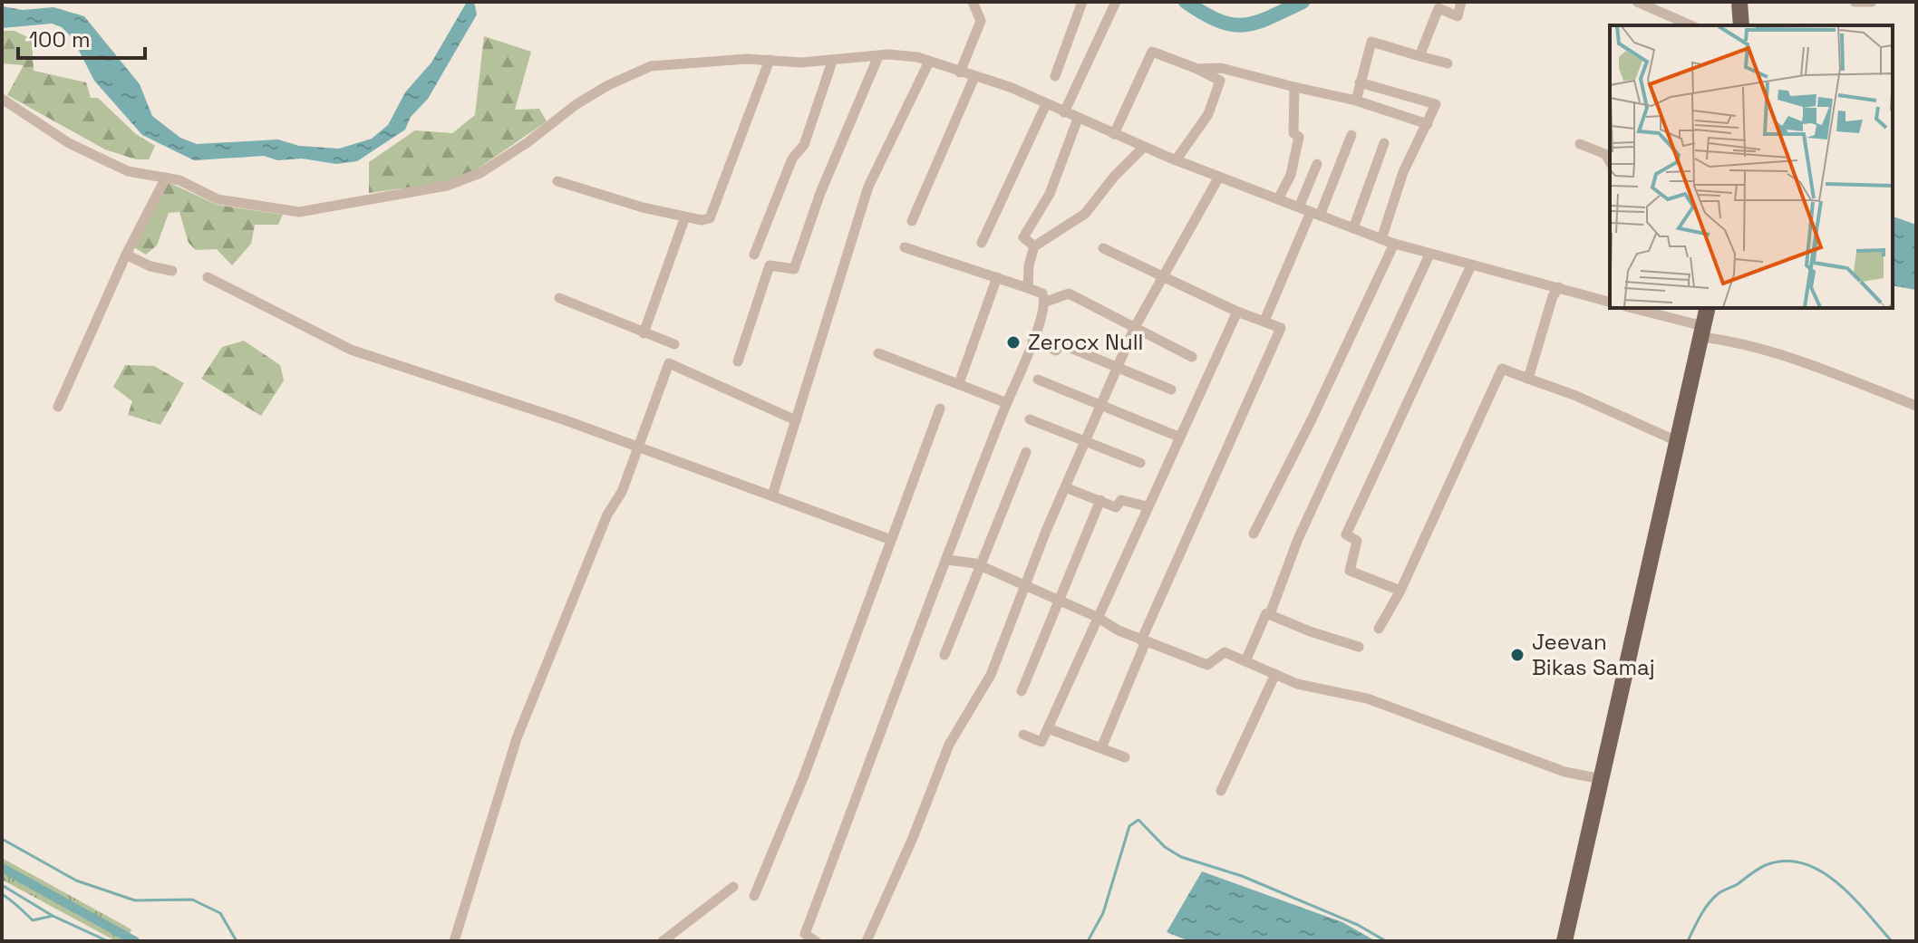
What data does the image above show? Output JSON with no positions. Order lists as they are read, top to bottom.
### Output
{
  "places": ["Zerocx Null", "Jeevan Bikas Samaj"],
  "scale_bar": "100 m"
}
